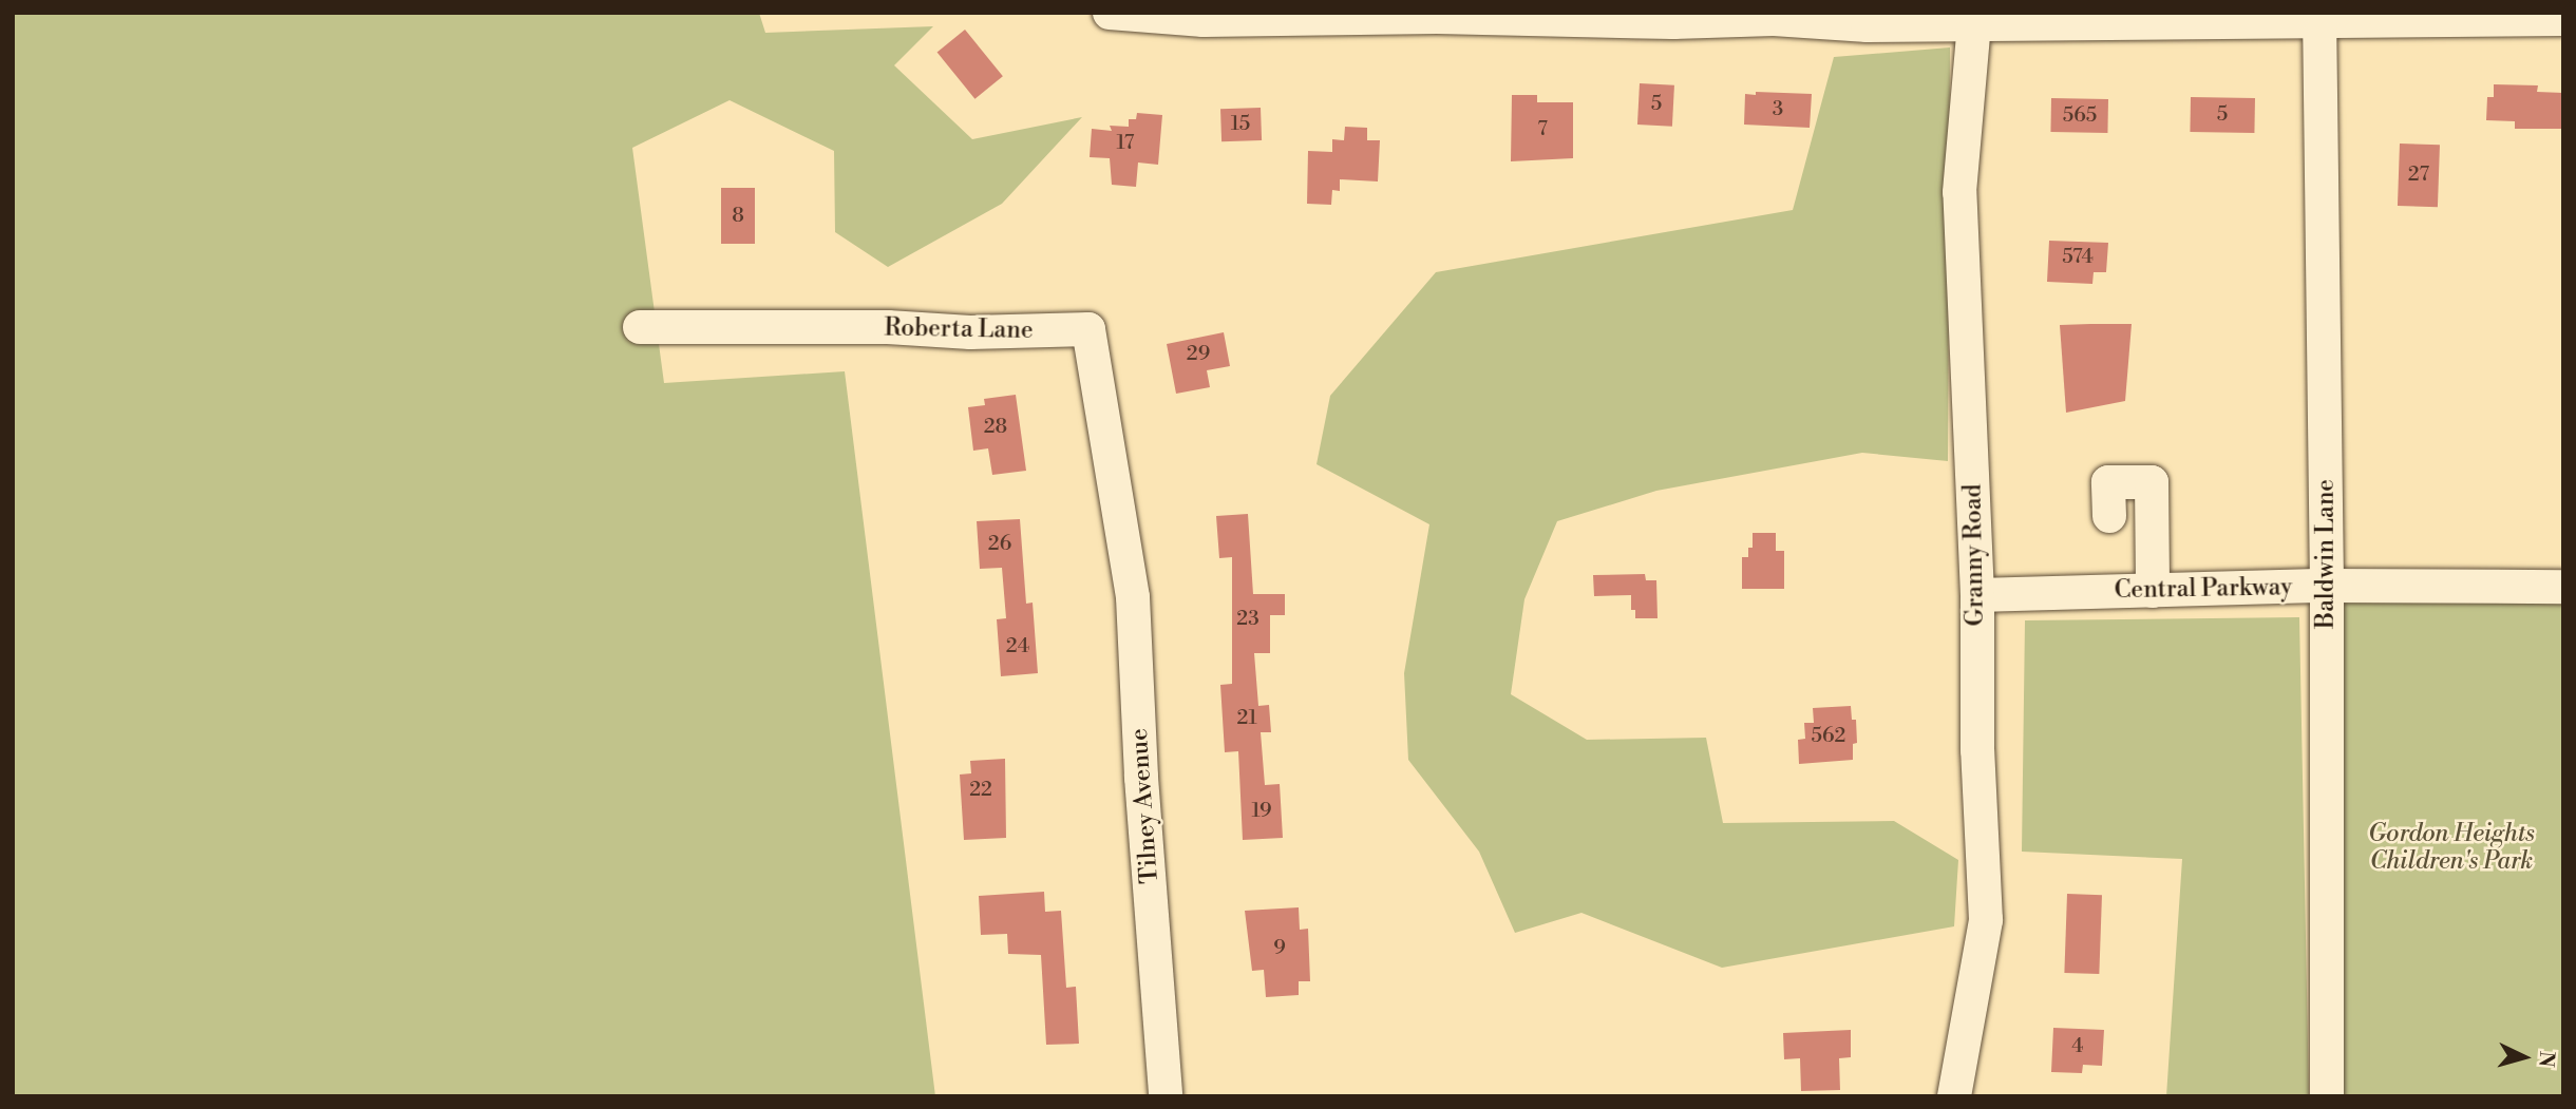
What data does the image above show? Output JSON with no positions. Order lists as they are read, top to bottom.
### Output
{
  "streets": {
    "street": [
      "Roberta Lane",
      "Baldwin Lane",
      "Granny Road",
      "Central Parkway",
      "Tilney Avenue"
    ]
  },
  "crossings": [
    ["Roberta Lane", "Tilney Avenue"],
    ["Baldwin Lane", "Central Parkway"],
    ["Granny Road", "Central Parkway"]
  ],
  "parks": ["Gordon Heights Children's Park"],
  "house_numbers": [
    "5",
    "3",
    "5",
    "565",
    "15",
    "7",
    "17",
    "27",
    "8",
    "574",
    "29",
    "28",
    "26",
    "23",
    "24",
    "21",
    "562",
    "22",
    "19",
    "9",
    "4"
  ],
  "north": "right"
}
